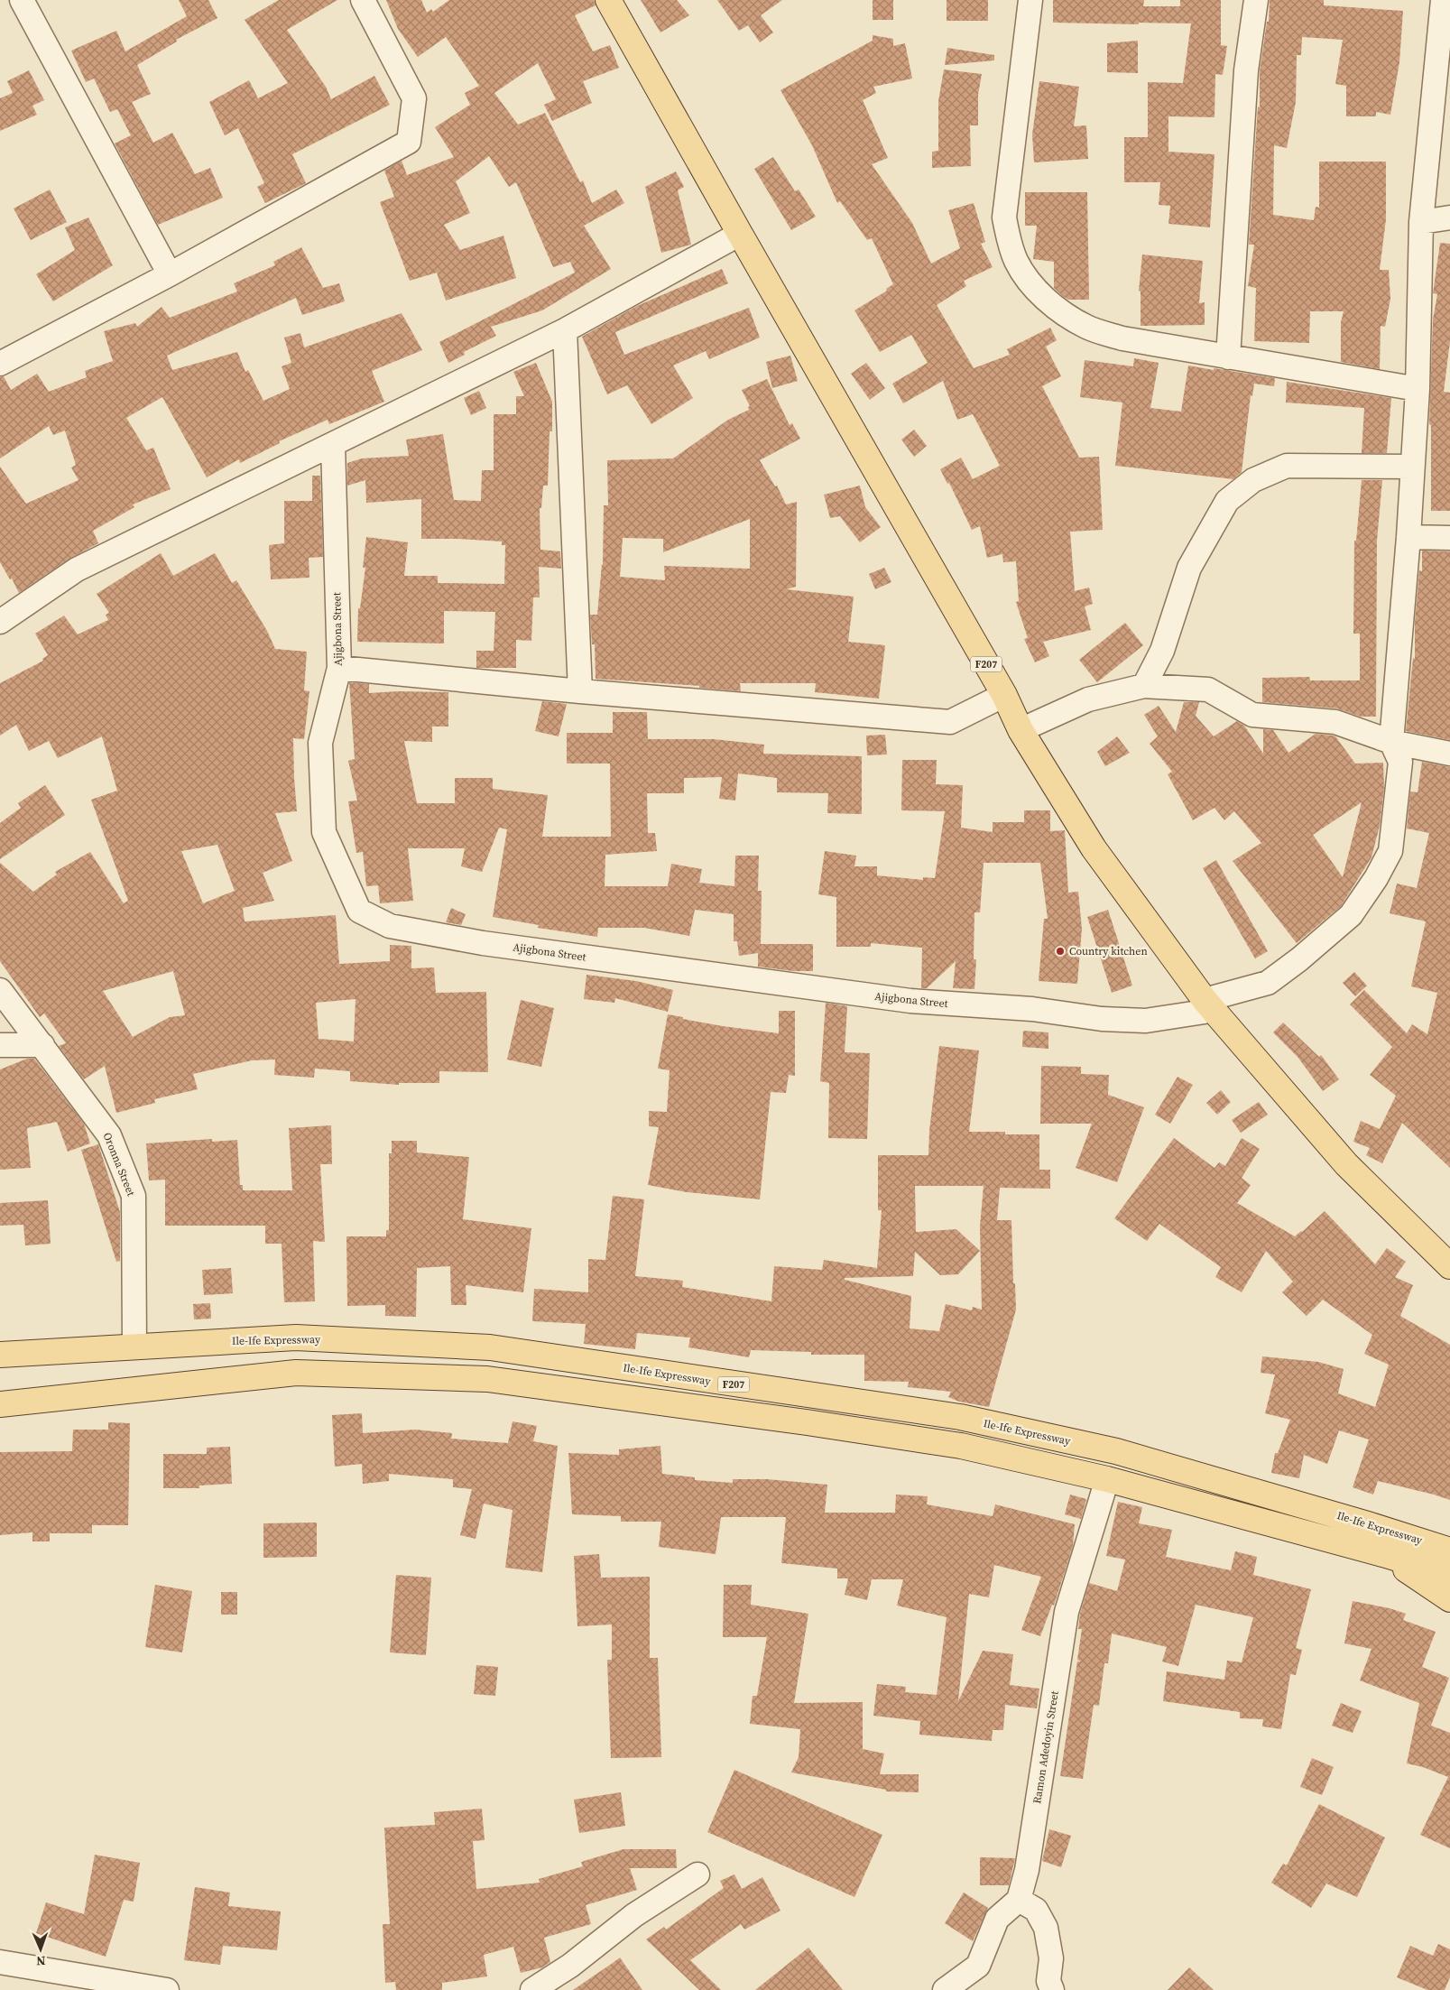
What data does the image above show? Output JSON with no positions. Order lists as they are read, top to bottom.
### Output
{
  "streets": {
    "main road": ["F207", "Ile-Ife Expressway"],
    "street": ["Ajigbona Street", "Oronna Street", "Ramon Adedoyin Street"]
  },
  "crossings": [
    ["Ajigbona Street", "F207"],
    ["Oronna Street", "Ile-Ife Expressway"]
  ],
  "places": ["Country kitchen"],
  "north": "bottom"
}
